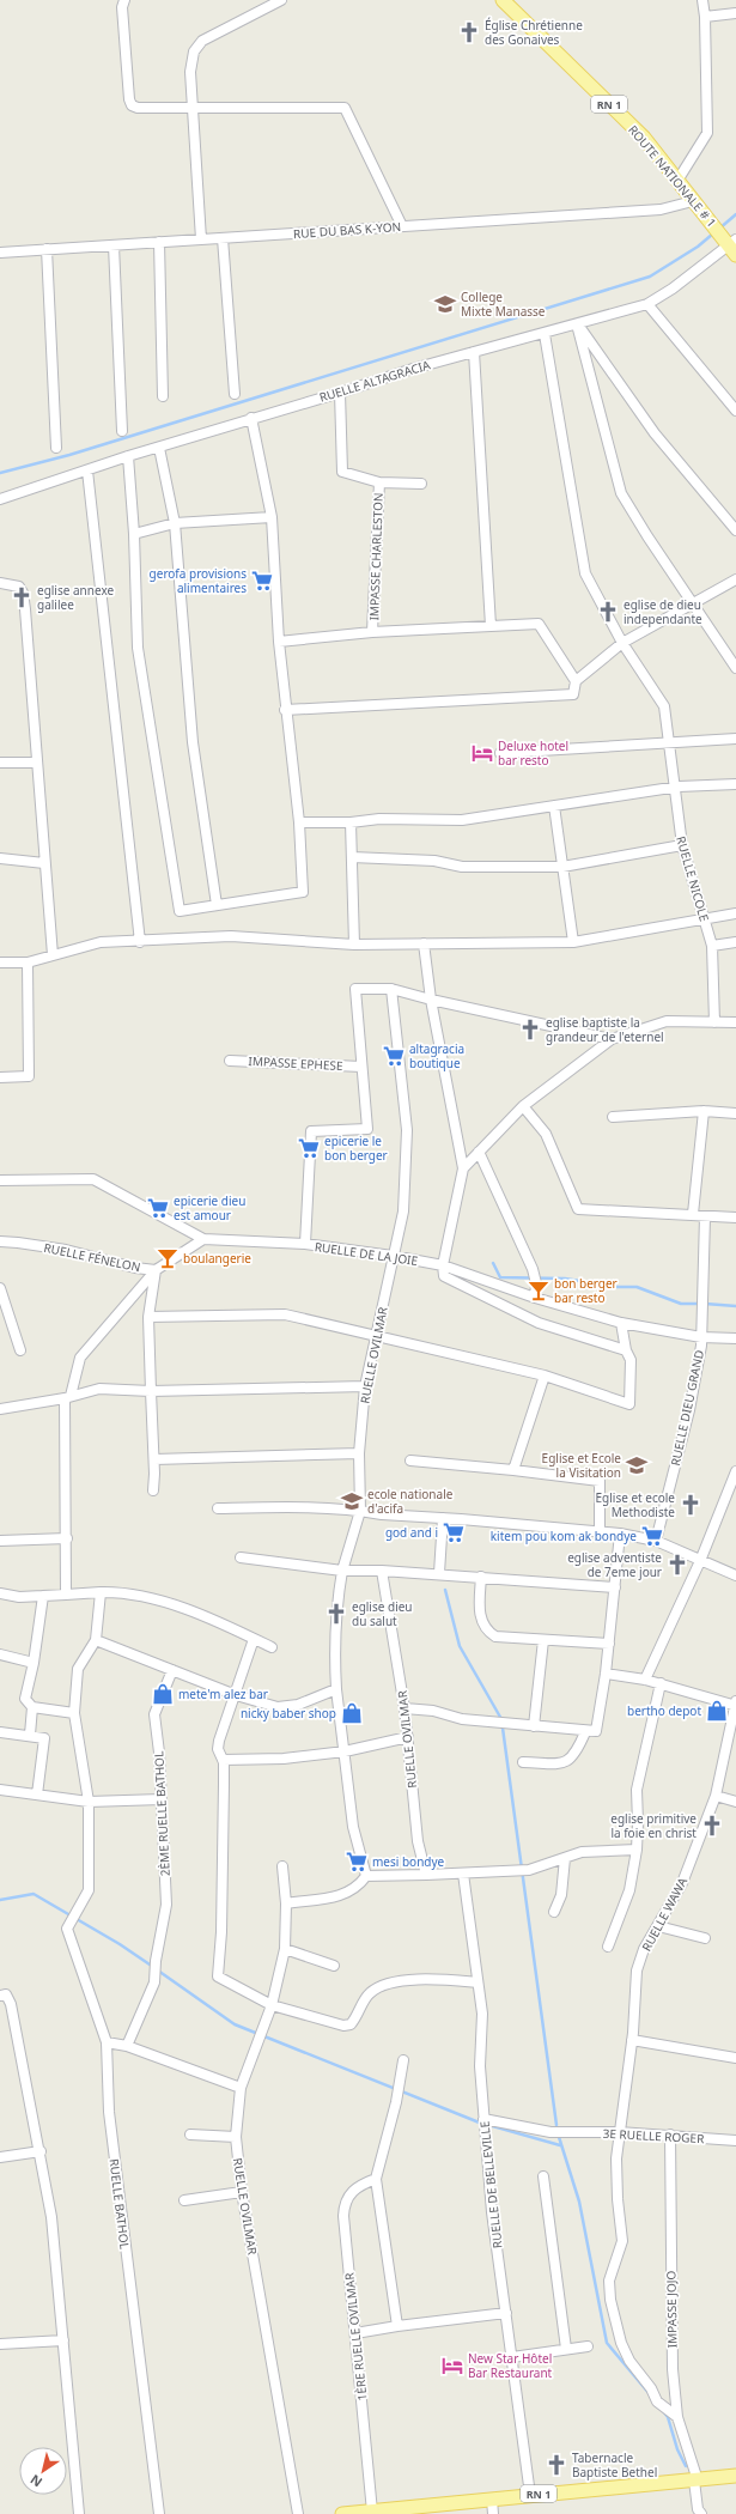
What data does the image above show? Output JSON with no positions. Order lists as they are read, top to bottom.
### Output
{
  "streets": {
    "main road": ["RN 1", "ROUTE NATIONALE # 1"],
    "street": [
      "RUE DU BAS K-YON",
      "RUELLE ALTAGRACIA",
      "IMPASSE CHARLESTON",
      "RUELLE NICOLE",
      "IMPASSE EPHESE",
      "RUELLE DE LA JOIE",
      "RUELLE FÉNELON",
      "RUELLE OVILMAR",
      "RUELLE DIEU GRAND",
      "2ÈME RUELLE BATHOL",
      "RUELLE WAWA",
      "3E RUELLE ROGER",
      "RUELLE DE BELLEVILLE",
      "RUELLE BATHOL",
      "IMPASSE JOJO",
      "1ÈRE RUELLE OVILMAR"
    ]
  },
  "crossings": [
    ["RN 1", "RUELLE DE BELLEVILLE"],
    ["RN 1", "IMPASSE JOJO"],
    ["RN 1", "1ÈRE RUELLE OVILMAR"],
    ["ROUTE NATIONALE # 1", "RUE DU BAS K-YON"],
    ["ROUTE NATIONALE # 1", "RUELLE ALTAGRACIA"],
    ["RUELLE DE LA JOIE", "RUELLE FÉNELON"],
    ["RUELLE DE LA JOIE", "RUELLE OVILMAR"],
    ["RUELLE DE LA JOIE", "RUELLE DIEU GRAND"],
    ["RUELLE WAWA", "3E RUELLE ROGER"],
    ["RUELLE WAWA", "IMPASSE JOJO"],
    ["3E RUELLE ROGER", "RUELLE DE BELLEVILLE"],
    ["3E RUELLE ROGER", "IMPASSE JOJO"]
  ],
  "places": {
    "church": [
      "Église Chrétienne des Gonaives",
      "eglise annexe galilee",
      "eglise de dieu independante",
      "eglise baptiste la grandeur de l'eternel",
      "Eglise et ecole Methodiste",
      "eglise adventiste de 7eme jour",
      "eglise dieu du salut",
      "eglise primitive la foie en christ",
      "Tabernacle Baptiste Bethel"
    ],
    "school or university": ["College Mixte Manasse", "Eglise et Ecole la Visitation", "ecole nationale d'acifa"],
    "supermarket": [
      "gerofa provisions alimentaires",
      "altagracia boutique",
      "epicerie le bon berger",
      "epicerie dieu est amour",
      "god and i",
      "kitem pou kom ak bondye",
      "mesi bondye"
    ],
    "hotel": ["Deluxe hotel bar resto", "New Star Hôtel Bar Restaurant"],
    "bar": ["boulangerie", "bon berger bar resto"],
    "shop": ["mete'm alez bar", "bertho depot", "nicky baber shop"]
  },
  "north": "bottom left"
}
